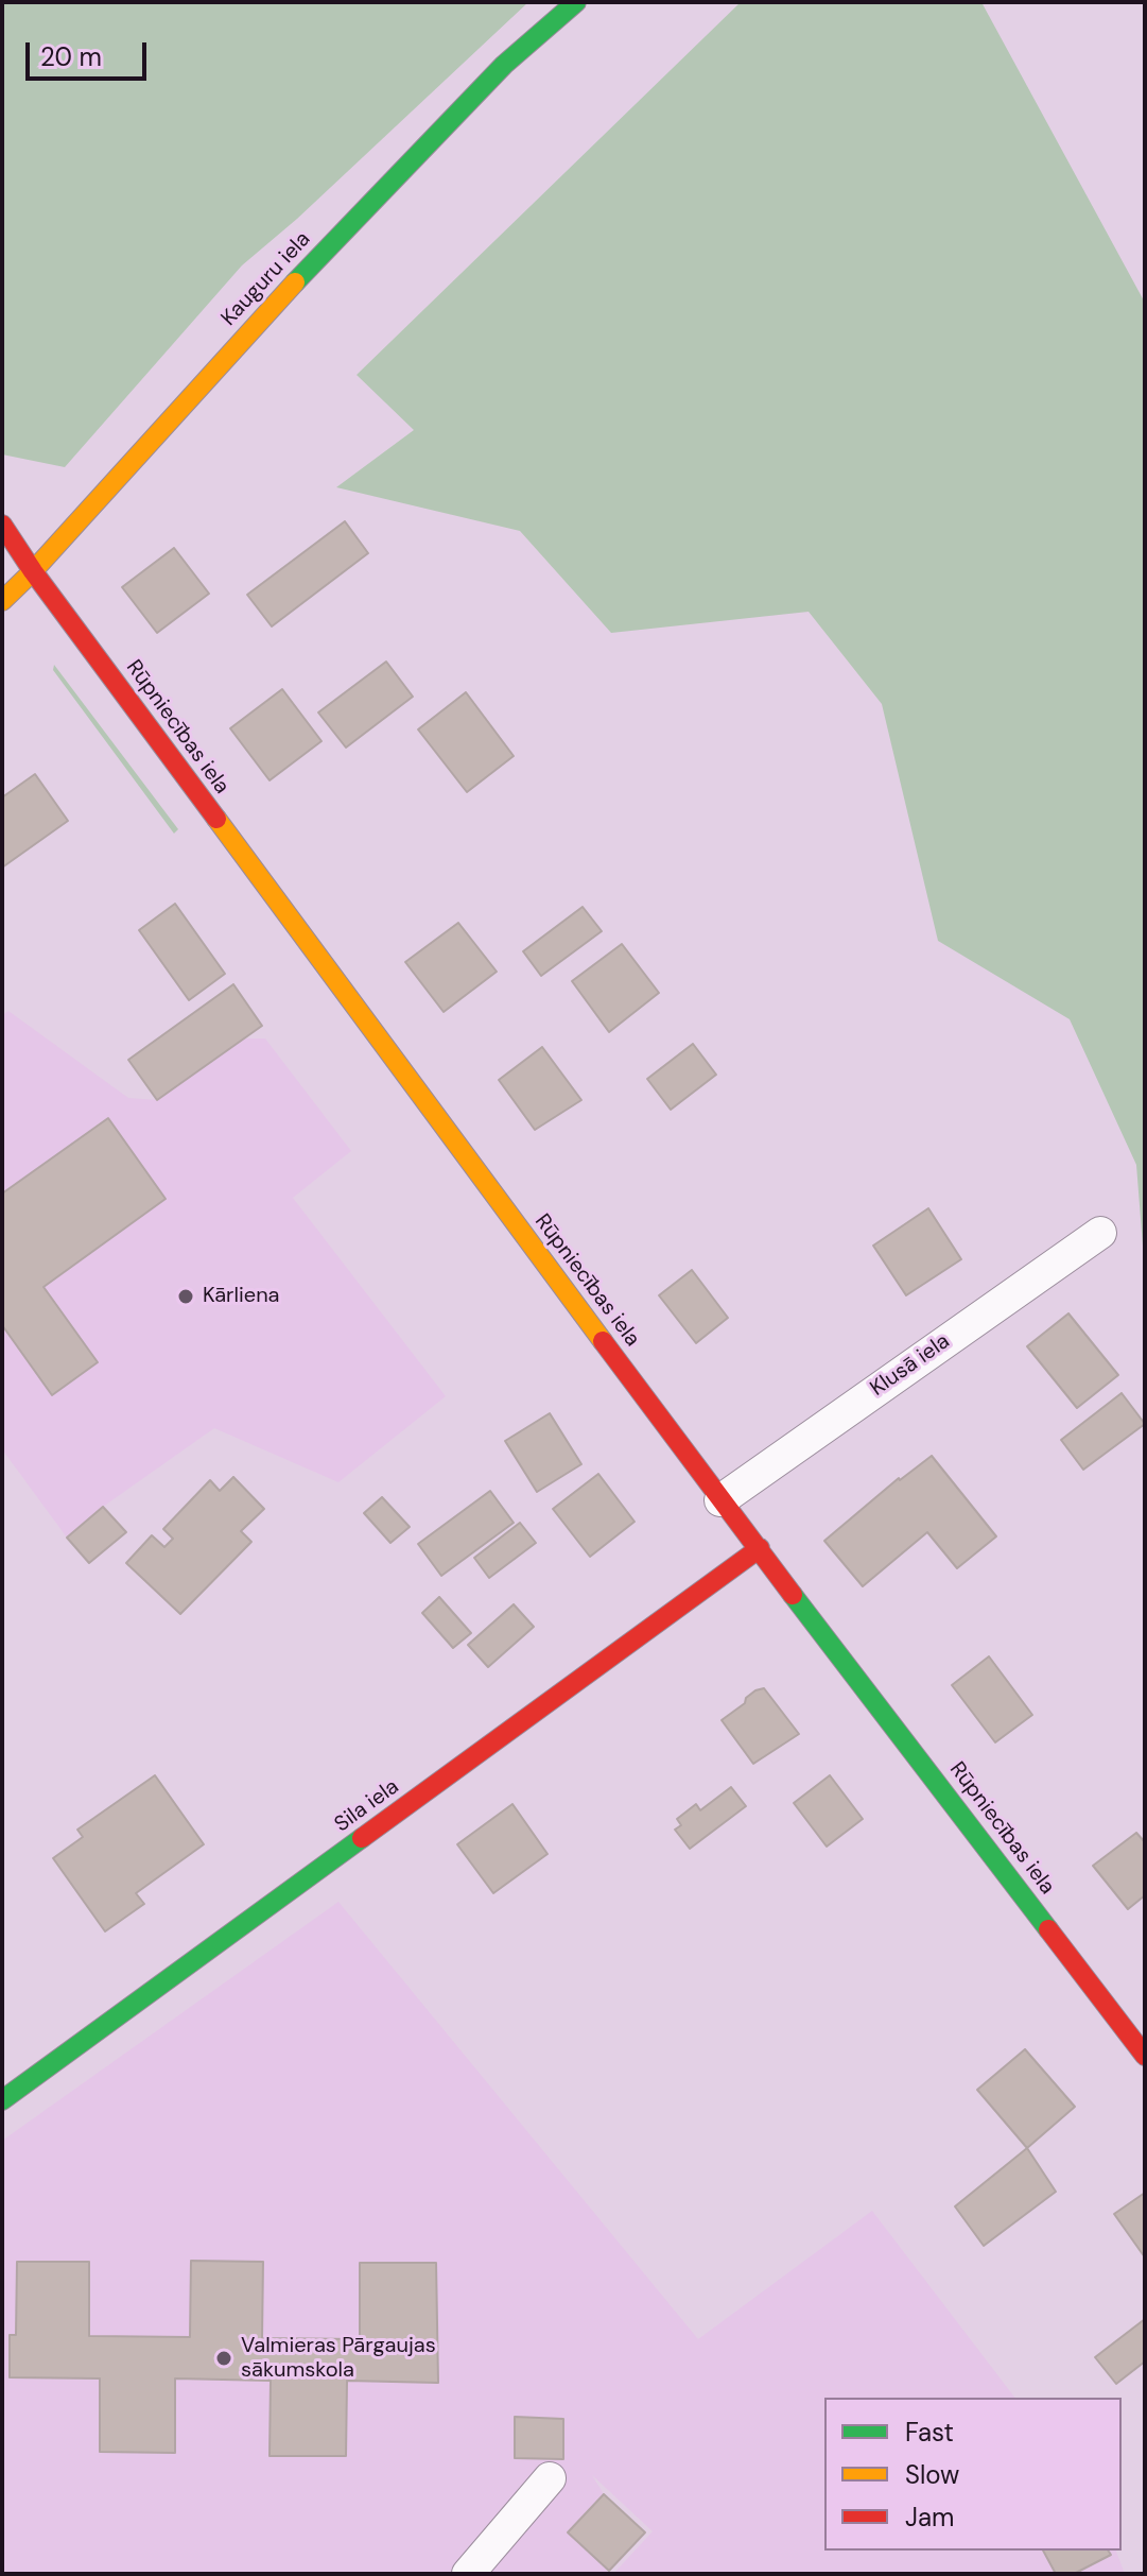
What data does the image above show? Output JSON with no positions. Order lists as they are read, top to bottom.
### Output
{
  "streets": {
    "street": [
      "Kauguru iela",
      "Rūpniecības iela",
      "Klusā iela",
      "Sila iela"
    ]
  },
  "crossings": [
    ["Kauguru iela", "Rūpniecības iela"],
    ["Rūpniecības iela", "Klusā iela"],
    ["Rūpniecības iela", "Sila iela"]
  ],
  "places": ["Kārliena", "Valmieras Pārgaujas sākumskola"],
  "legend": ["Fast", "Slow", "Jam"],
  "scale_bar": "20 m"
}
